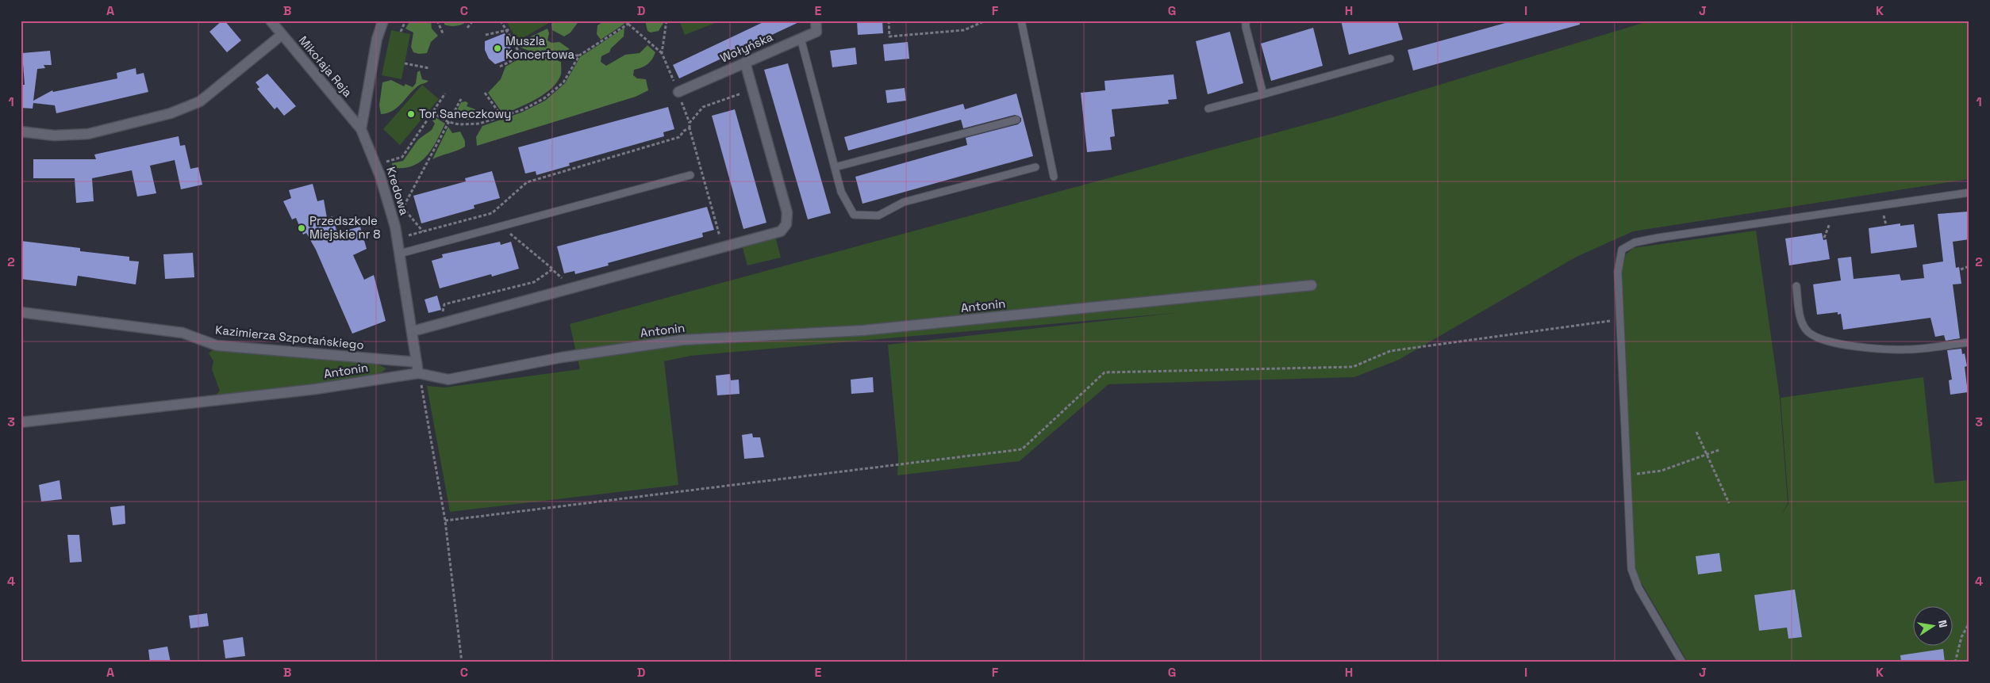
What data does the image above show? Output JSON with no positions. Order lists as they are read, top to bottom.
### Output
{
  "streets": {
    "street": [
      "Wołyńska",
      "Mikołaja Reja",
      "Kredowa",
      "Antonin",
      "Kazimierza Szpotańskiego"
    ]
  },
  "crossings": [
    ["Mikołaja Reja", "Kredowa"],
    ["Kredowa", "Antonin"],
    ["Kredowa", "Kazimierza Szpotańskiego"]
  ],
  "places": ["Muszla Koncertowa", "Tor Saneczkowy", "Przedszkole Miejskie nr 8"],
  "north": "right",
  "grid": {
    "columns": [
      "A",
      "B",
      "C",
      "D",
      "E",
      "F",
      "G",
      "H",
      "I",
      "J",
      "K"
    ],
    "rows": [
      "1",
      "2",
      "3",
      "4"
    ]
  }
}
